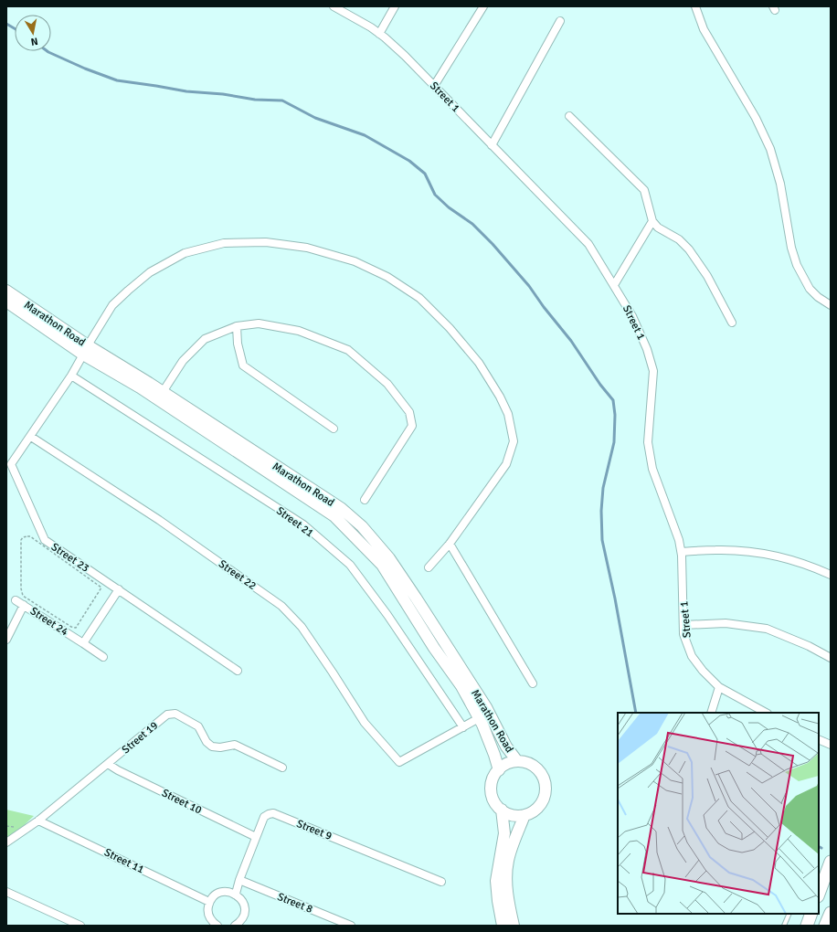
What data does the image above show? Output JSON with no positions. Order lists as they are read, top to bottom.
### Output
{
  "streets": {
    "main road": ["Marathon Road"],
    "street": [
      "Street 1",
      "Street 21",
      "Street 23",
      "Street 22",
      "Street 24",
      "Street 19",
      "Street 10",
      "Street 9",
      "Street 11",
      "Street 8"
    ]
  },
  "crossings": [
    ["Marathon Road", "Street 23"],
    ["Street 21", "Street 23"],
    ["Street 21", "Street 22"],
    ["Street 23", "Street 22"],
    ["Street 19", "Street 10"],
    ["Street 19", "Street 11"],
    ["Street 10", "Street 9"],
    ["Street 9", "Street 8"]
  ],
  "north": "bottom"
}
